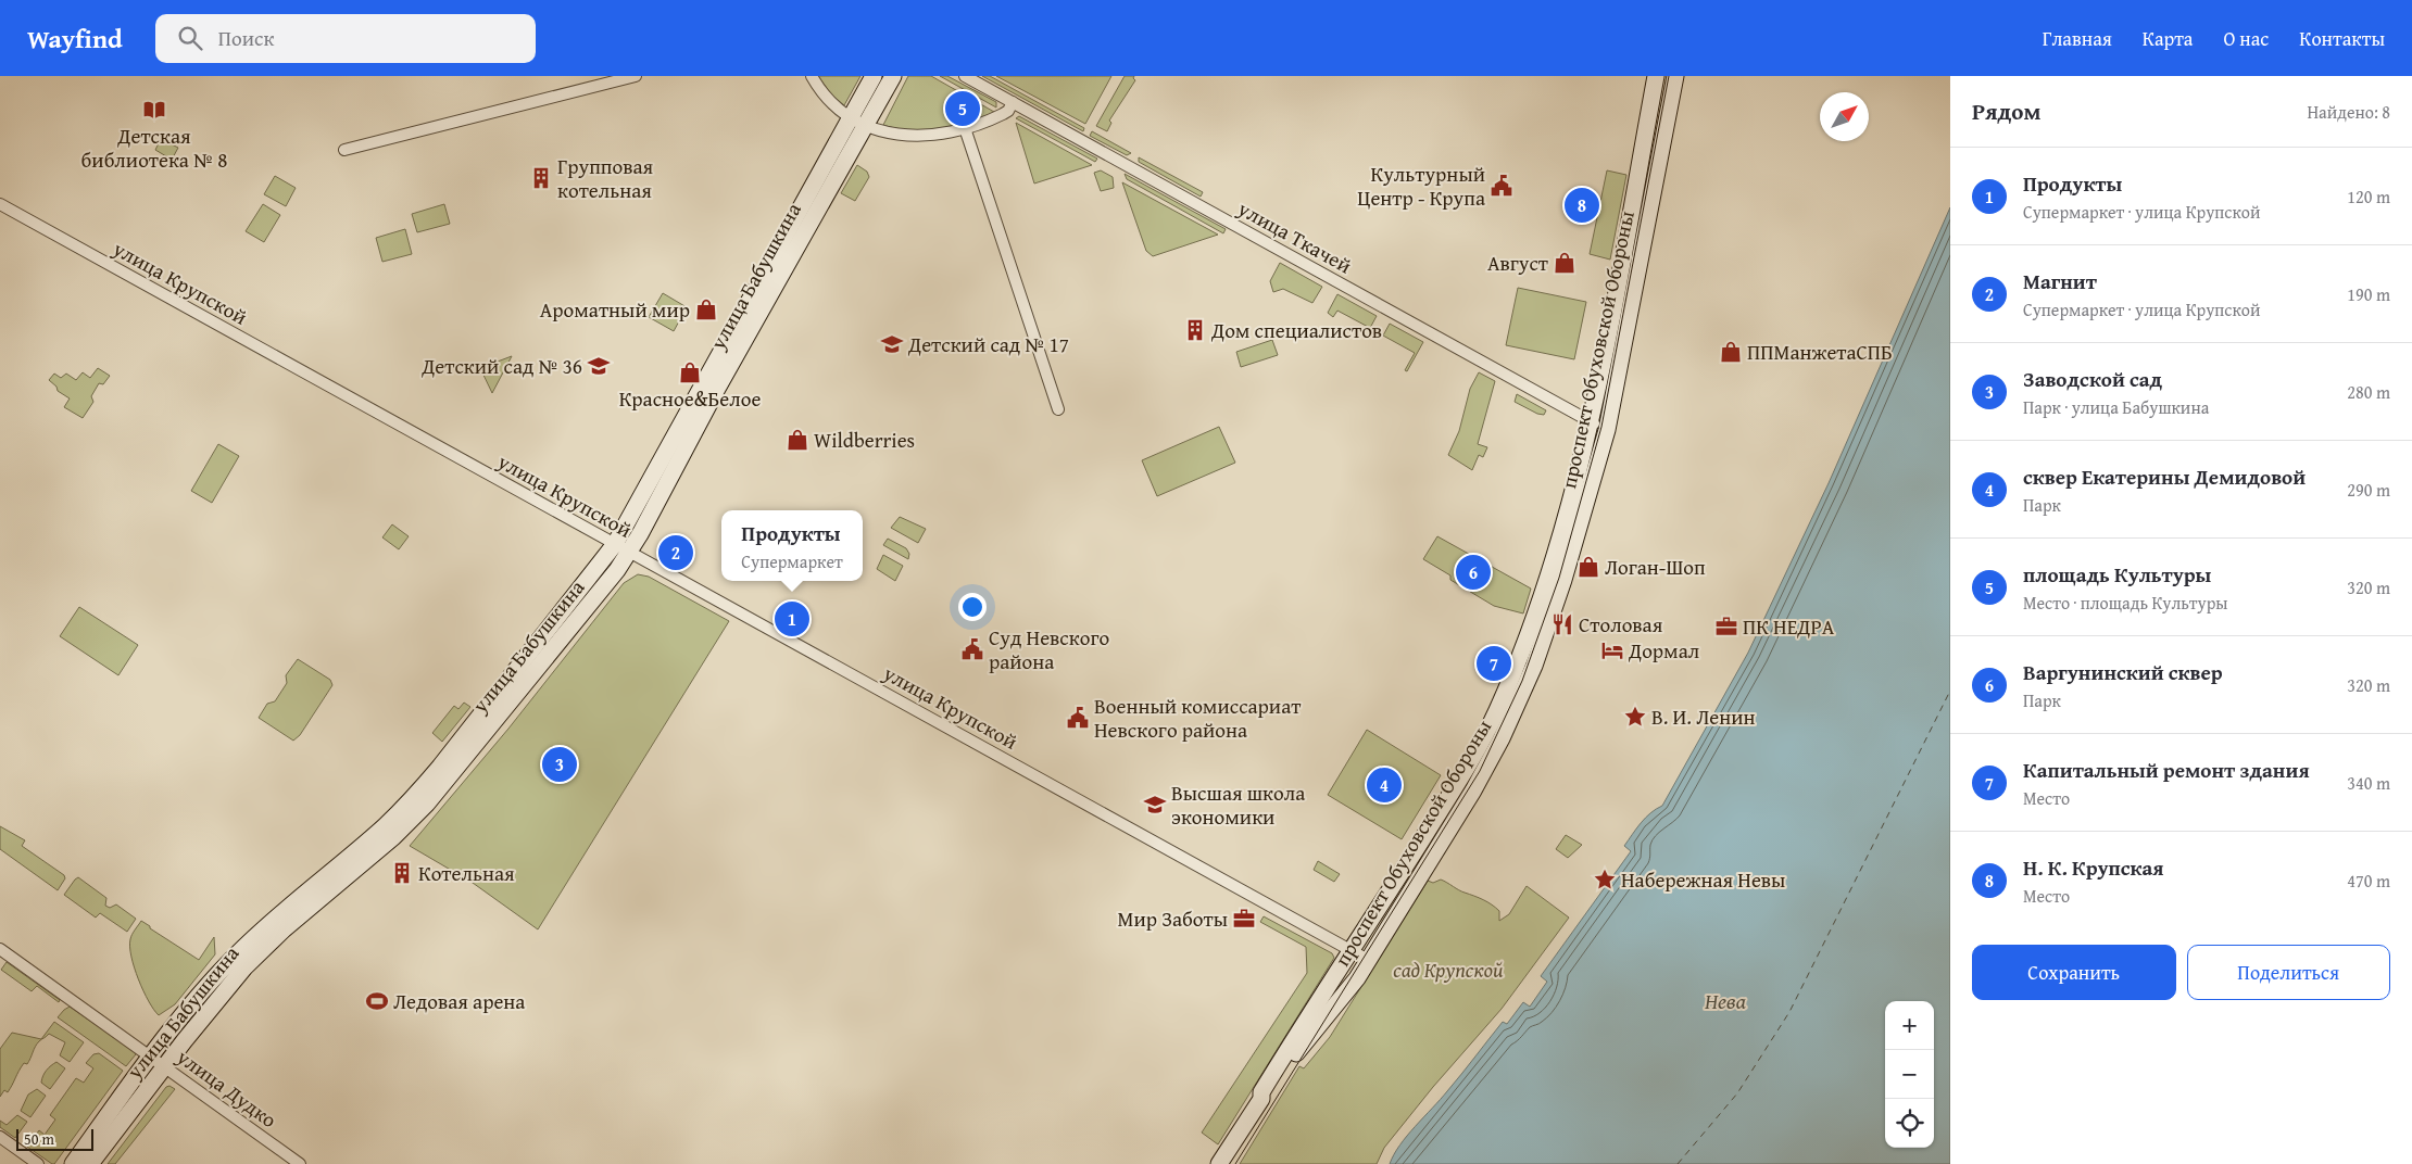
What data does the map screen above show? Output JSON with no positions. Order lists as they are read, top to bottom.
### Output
{
  "streets": {
    "main road": ["улица Бабушкина", "проспект Обуховской Обороны"],
    "street": ["улица Ткачей", "улица Крупской", "улица Дудко"]
  },
  "crossings": [
    ["улица Ткачей", "проспект Обуховской Обороны"],
    ["улица Бабушкина", "улица Крупской"],
    ["улица Бабушкина", "улица Дудко"],
    ["улица Крупской", "проспект Обуховской Обороны"]
  ],
  "water": ["Нева"],
  "parks": ["сад Крупской"],
  "places": {
    "library": ["Детская библиотека № 8"],
    "building": ["Групповая котельная", "Дом специалистов", "Котельная"],
    "public building": ["Культурный Центр - Крупа", "Суд Невского района", "Военный комиссариат Невского района"],
    "shop": [
      "Август",
      "Ароматный мир",
      "ППМанжетаСПБ",
      "Красное&Белое",
      "Wildberries",
      "Логан-Шоп"
    ],
    "school or university": ["Детский сад № 17", "Детский сад № 36", "Высшая школа экономики"],
    "restaurant": ["Столовая"],
    "office": ["ПК НЕДРА", "Мир Заботы"],
    "hotel": ["Дормал"],
    "place": ["В. И. Ленин", "Набережная Невы"],
    "sports": ["Ледовая арена"]
  },
  "scale_bar": "50 m",
  "north": "top right",
  "page": {
    "header": "Wayfind",
    "search": "Поиск",
    "nav": [
      "Главная",
      "Карта",
      "О нас",
      "Контакты"
    ],
    "heading": ["Рядом", "Найдено: 8"],
    "pins": [
      "5",
      "8",
      "2",
      "6",
      "1",
      "7",
      "3",
      "4"
    ],
    "list": [
      {
        "mark": "1",
        "name": "Продукты",
        "note": "Супермаркет · улица Крупской",
        "value": "120 m"
      },
      {
        "mark": "2",
        "name": "Магнит",
        "note": "Супермаркет · улица Крупской",
        "value": "190 m"
      },
      {
        "mark": "3",
        "name": "Заводской сад",
        "note": "Парк · улица Бабушкина",
        "value": "280 m"
      },
      {
        "mark": "4",
        "name": "сквер Екатерины Демидовой",
        "note": "Парк",
        "value": "290 m"
      },
      {
        "mark": "5",
        "name": "площадь Культуры",
        "note": "Место · площадь Культуры",
        "value": "320 m"
      },
      {
        "mark": "6",
        "name": "Варгунинский сквер",
        "note": "Парк",
        "value": "320 m"
      },
      {
        "mark": "7",
        "name": "Капитальный ремонт здания",
        "note": "Место",
        "value": "340 m"
      },
      {
        "mark": "8",
        "name": "Н. К. Крупская",
        "note": "Место",
        "value": "470 m"
      }
    ],
    "popup": ["Продукты", "Супермаркет"],
    "buttons": ["Сохранить", "Поделиться"],
    "map_buttons": ["+", "−"],
    "scale": "50 m"
  }
}
